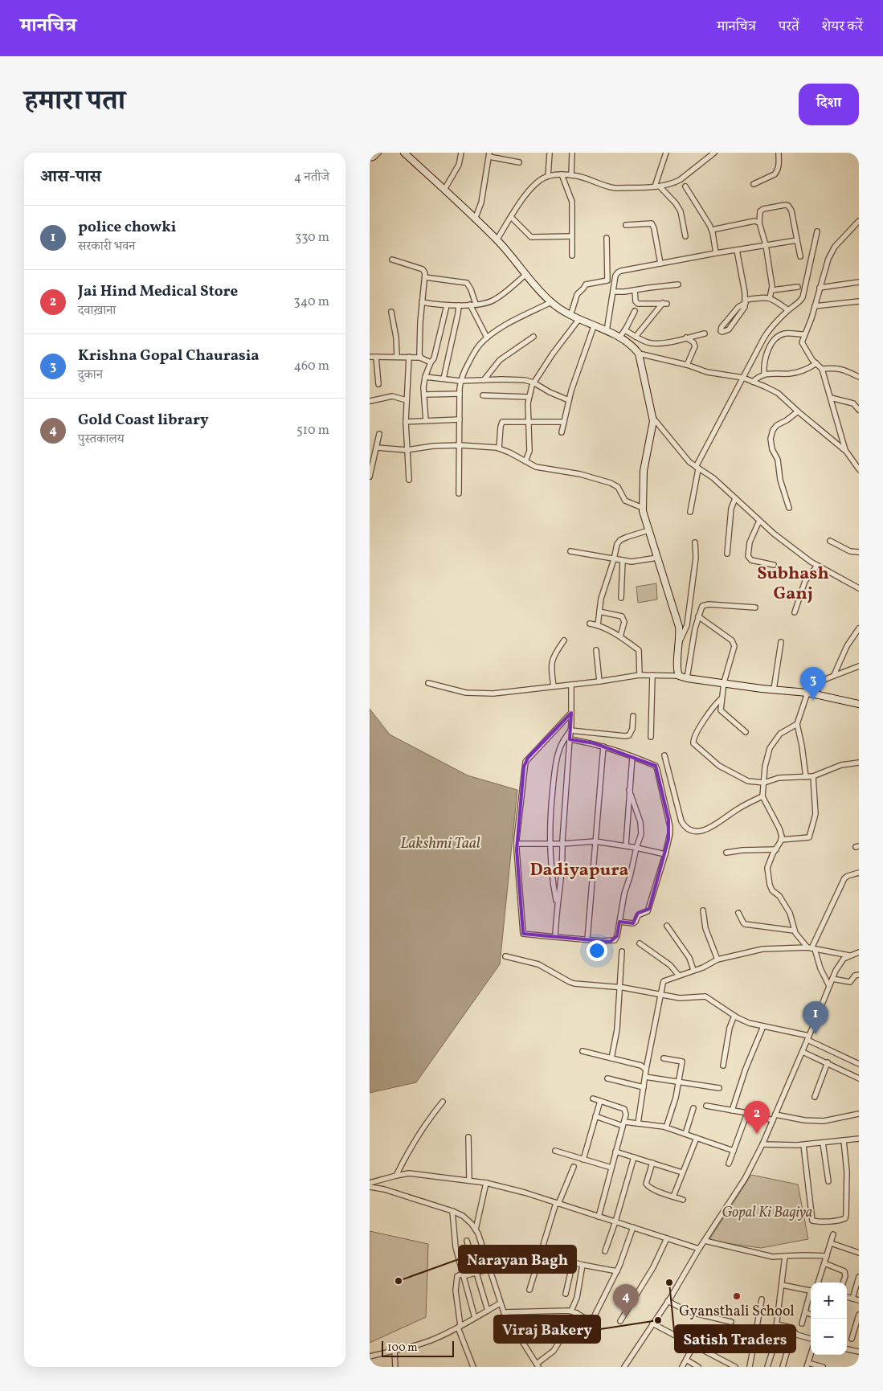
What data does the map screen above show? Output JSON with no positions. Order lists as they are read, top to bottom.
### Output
{
  "districts": ["Subhash Ganj", "Dadiyapura"],
  "water": ["Lakshmi Taal"],
  "parks": ["Gopal Ki Bagiya"],
  "places": [
    "Narayan Bagh",
    "Satish Traders",
    "Gyansthali School",
    "Viraj Bakery"
  ],
  "scale_bar": "100 m",
  "page": {
    "header": "मानचित्र",
    "nav": ["मानचित्र", "परतें", "शेयर करें"],
    "title": "हमारा पता",
    "buttons": "दिशा",
    "heading": ["आस-पास", "4 नतीजे"],
    "list": [
      {
        "mark": "1",
        "name": "police chowki",
        "note": "सरकारी भवन",
        "value": "330 m"
      },
      {
        "mark": "2",
        "name": "Jai Hind Medical Store",
        "note": "दवाख़ाना",
        "value": "340 m"
      },
      {
        "mark": "3",
        "name": "Krishna Gopal Chaurasia",
        "note": "दुकान",
        "value": "460 m"
      },
      {
        "mark": "4",
        "name": "Gold Coast library",
        "note": "पुस्तकालय",
        "value": "510 m"
      }
    ],
    "pins": [
      "3",
      "1",
      "2",
      "4"
    ],
    "map_buttons": ["+", "−"],
    "scale": "100 m"
  }
}
